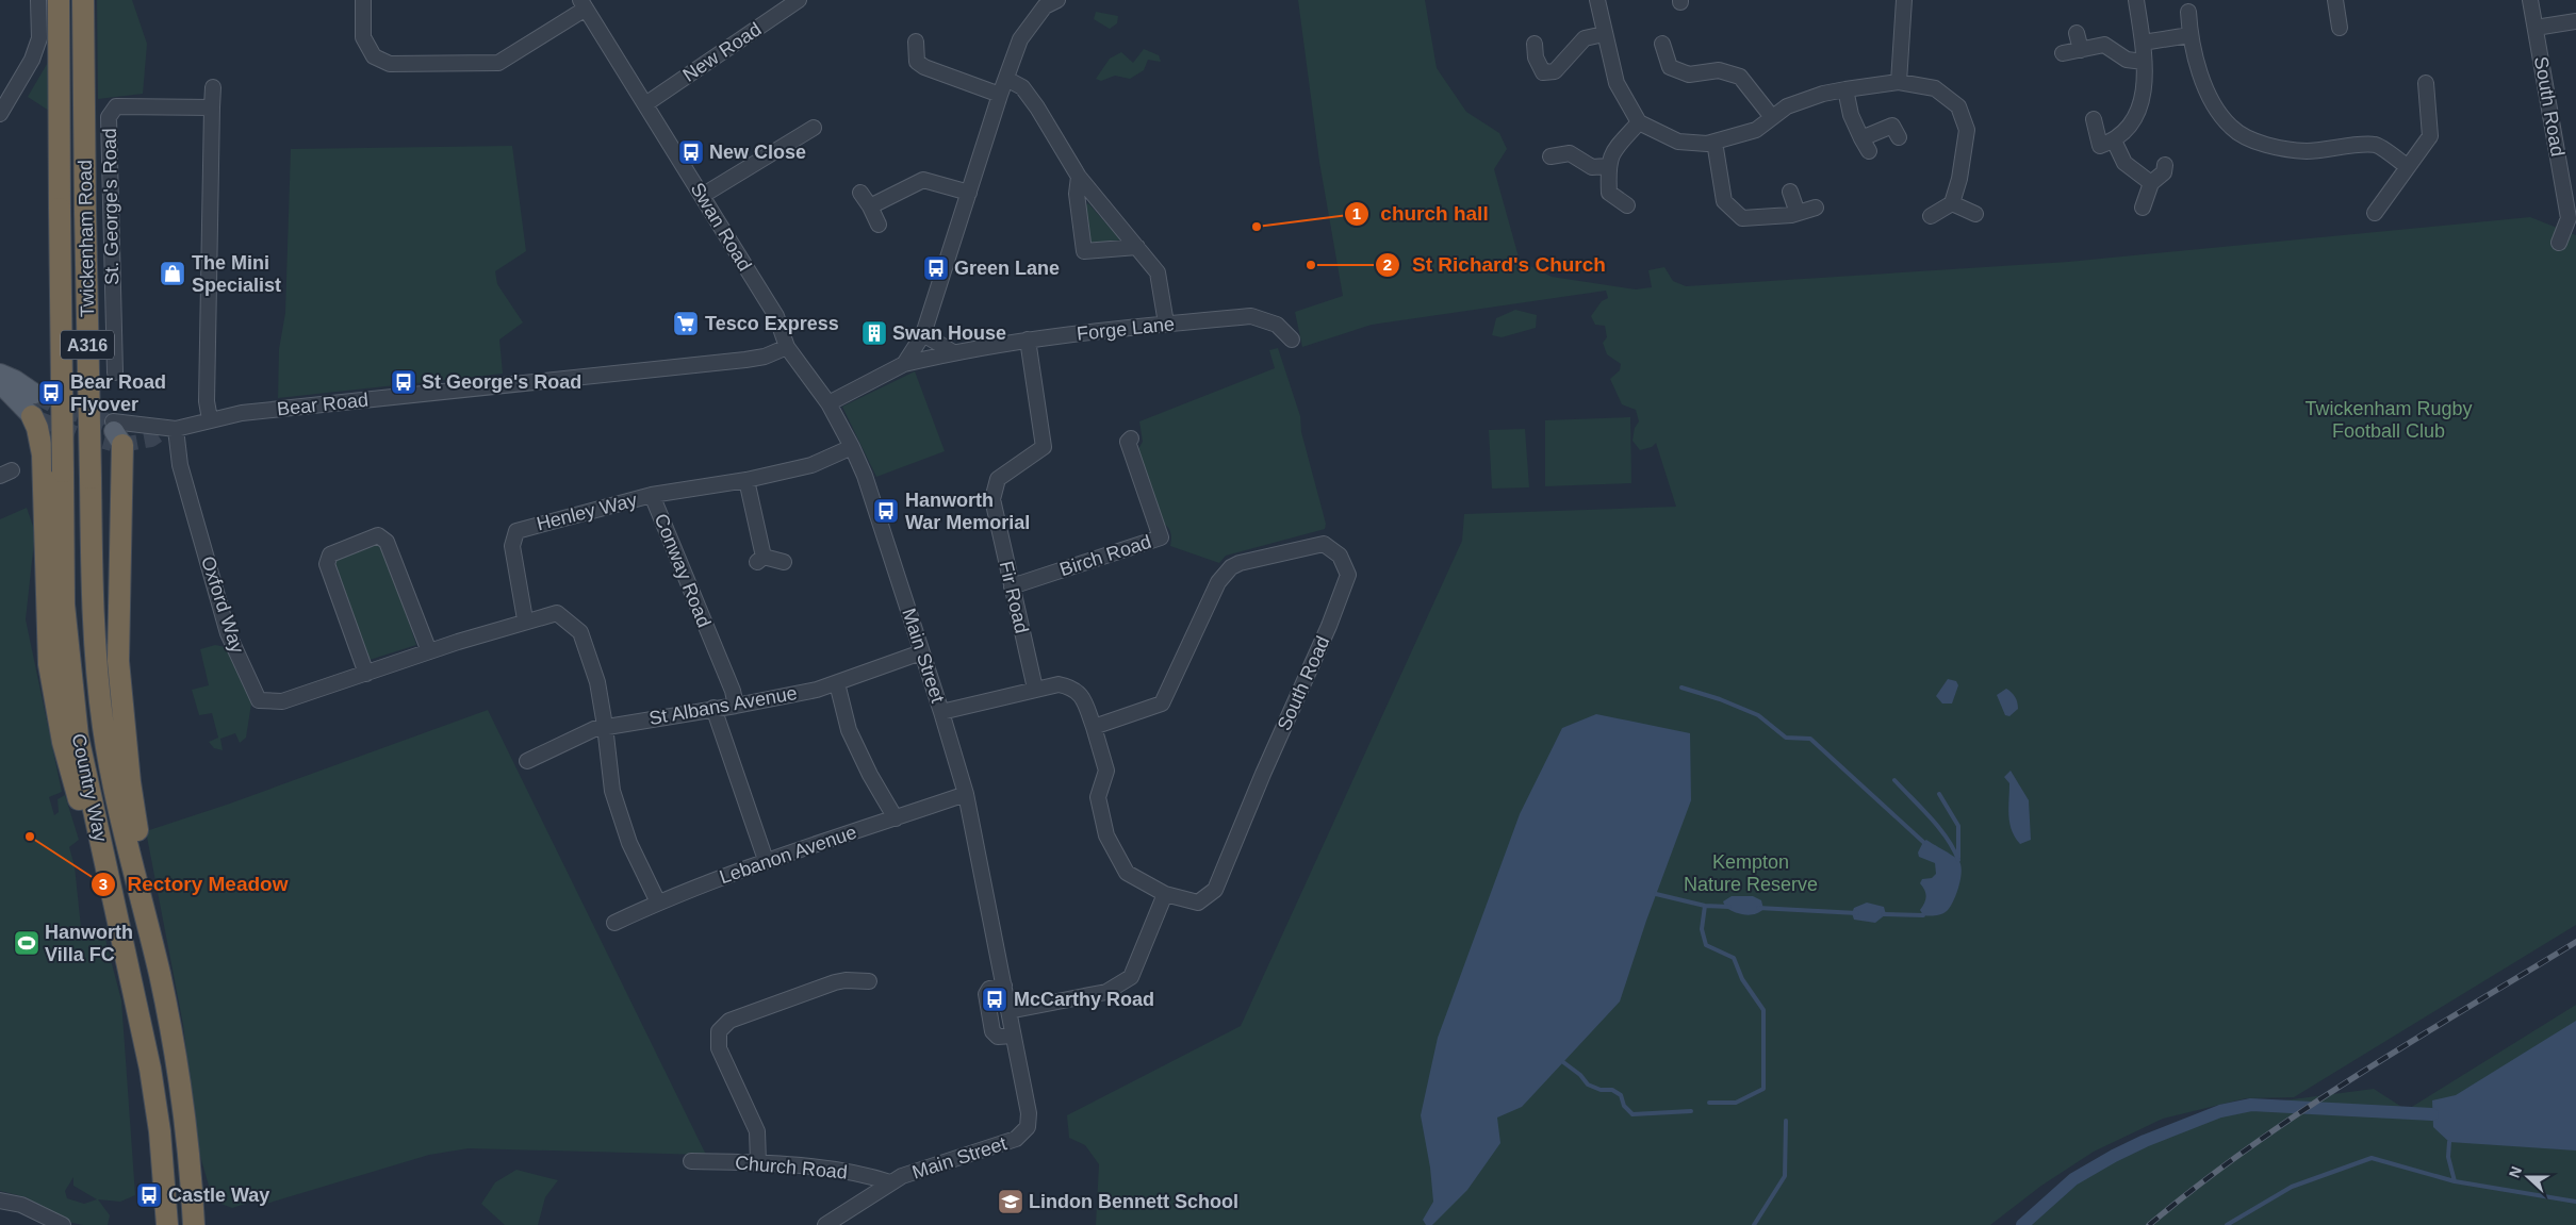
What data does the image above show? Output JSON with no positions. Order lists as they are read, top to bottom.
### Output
{
  "streets": {
    "highway": ["Twickenham Road", "A316", "Country Way"],
    "street": [
      "New Road",
      "South Road",
      "St. George's Road",
      "Swan Road",
      "Forge Lane",
      "Bear Road",
      "Henley Way",
      "Birch Road",
      "Conway Road",
      "Fir Road",
      "Oxford Way",
      "Main Street",
      "St Albans Avenue",
      "Lebanon Avenue",
      "Church Road"
    ]
  },
  "crossings": [
    ["New Road", "Swan Road"],
    ["South Road", "Fir Road"],
    ["South Road", "Main Street"],
    ["Swan Road", "Bear Road"],
    ["Swan Road", "Main Street"],
    ["Twickenham Road", "Country Way"],
    ["Forge Lane", "Fir Road"],
    ["Bear Road", "Oxford Way"],
    ["Bear Road", "Main Street"],
    ["Henley Way", "Conway Road"],
    ["Henley Way", "Oxford Way"],
    ["Birch Road", "Fir Road"],
    ["Conway Road", "Main Street"],
    ["Conway Road", "St Albans Avenue"],
    ["Oxford Way", "St Albans Avenue"],
    ["Oxford Way", "Lebanon Avenue"],
    ["Main Street", "St Albans Avenue"],
    ["Main Street", "Lebanon Avenue"],
    ["Main Street", "Church Road"]
  ],
  "parks": ["Twickenham Rugby Football Club", "Kempton Nature Reserve"],
  "places": {
    "bus stop": [
      "New Close",
      "Green Lane",
      "St George's Road",
      "Bear Road Flyover",
      "Hanworth War Memorial",
      "McCarthy Road",
      "Castle Way"
    ],
    "other": ["church hall", "St Richard's Church", "Rectory Meadow"],
    "shop": ["The Mini Specialist"],
    "supermarket": ["Tesco Express"],
    "building": ["Swan House"],
    "sports": ["Hanworth Villa FC"],
    "school or university": ["Lindon Bennett School"]
  },
  "north": "left"
}
